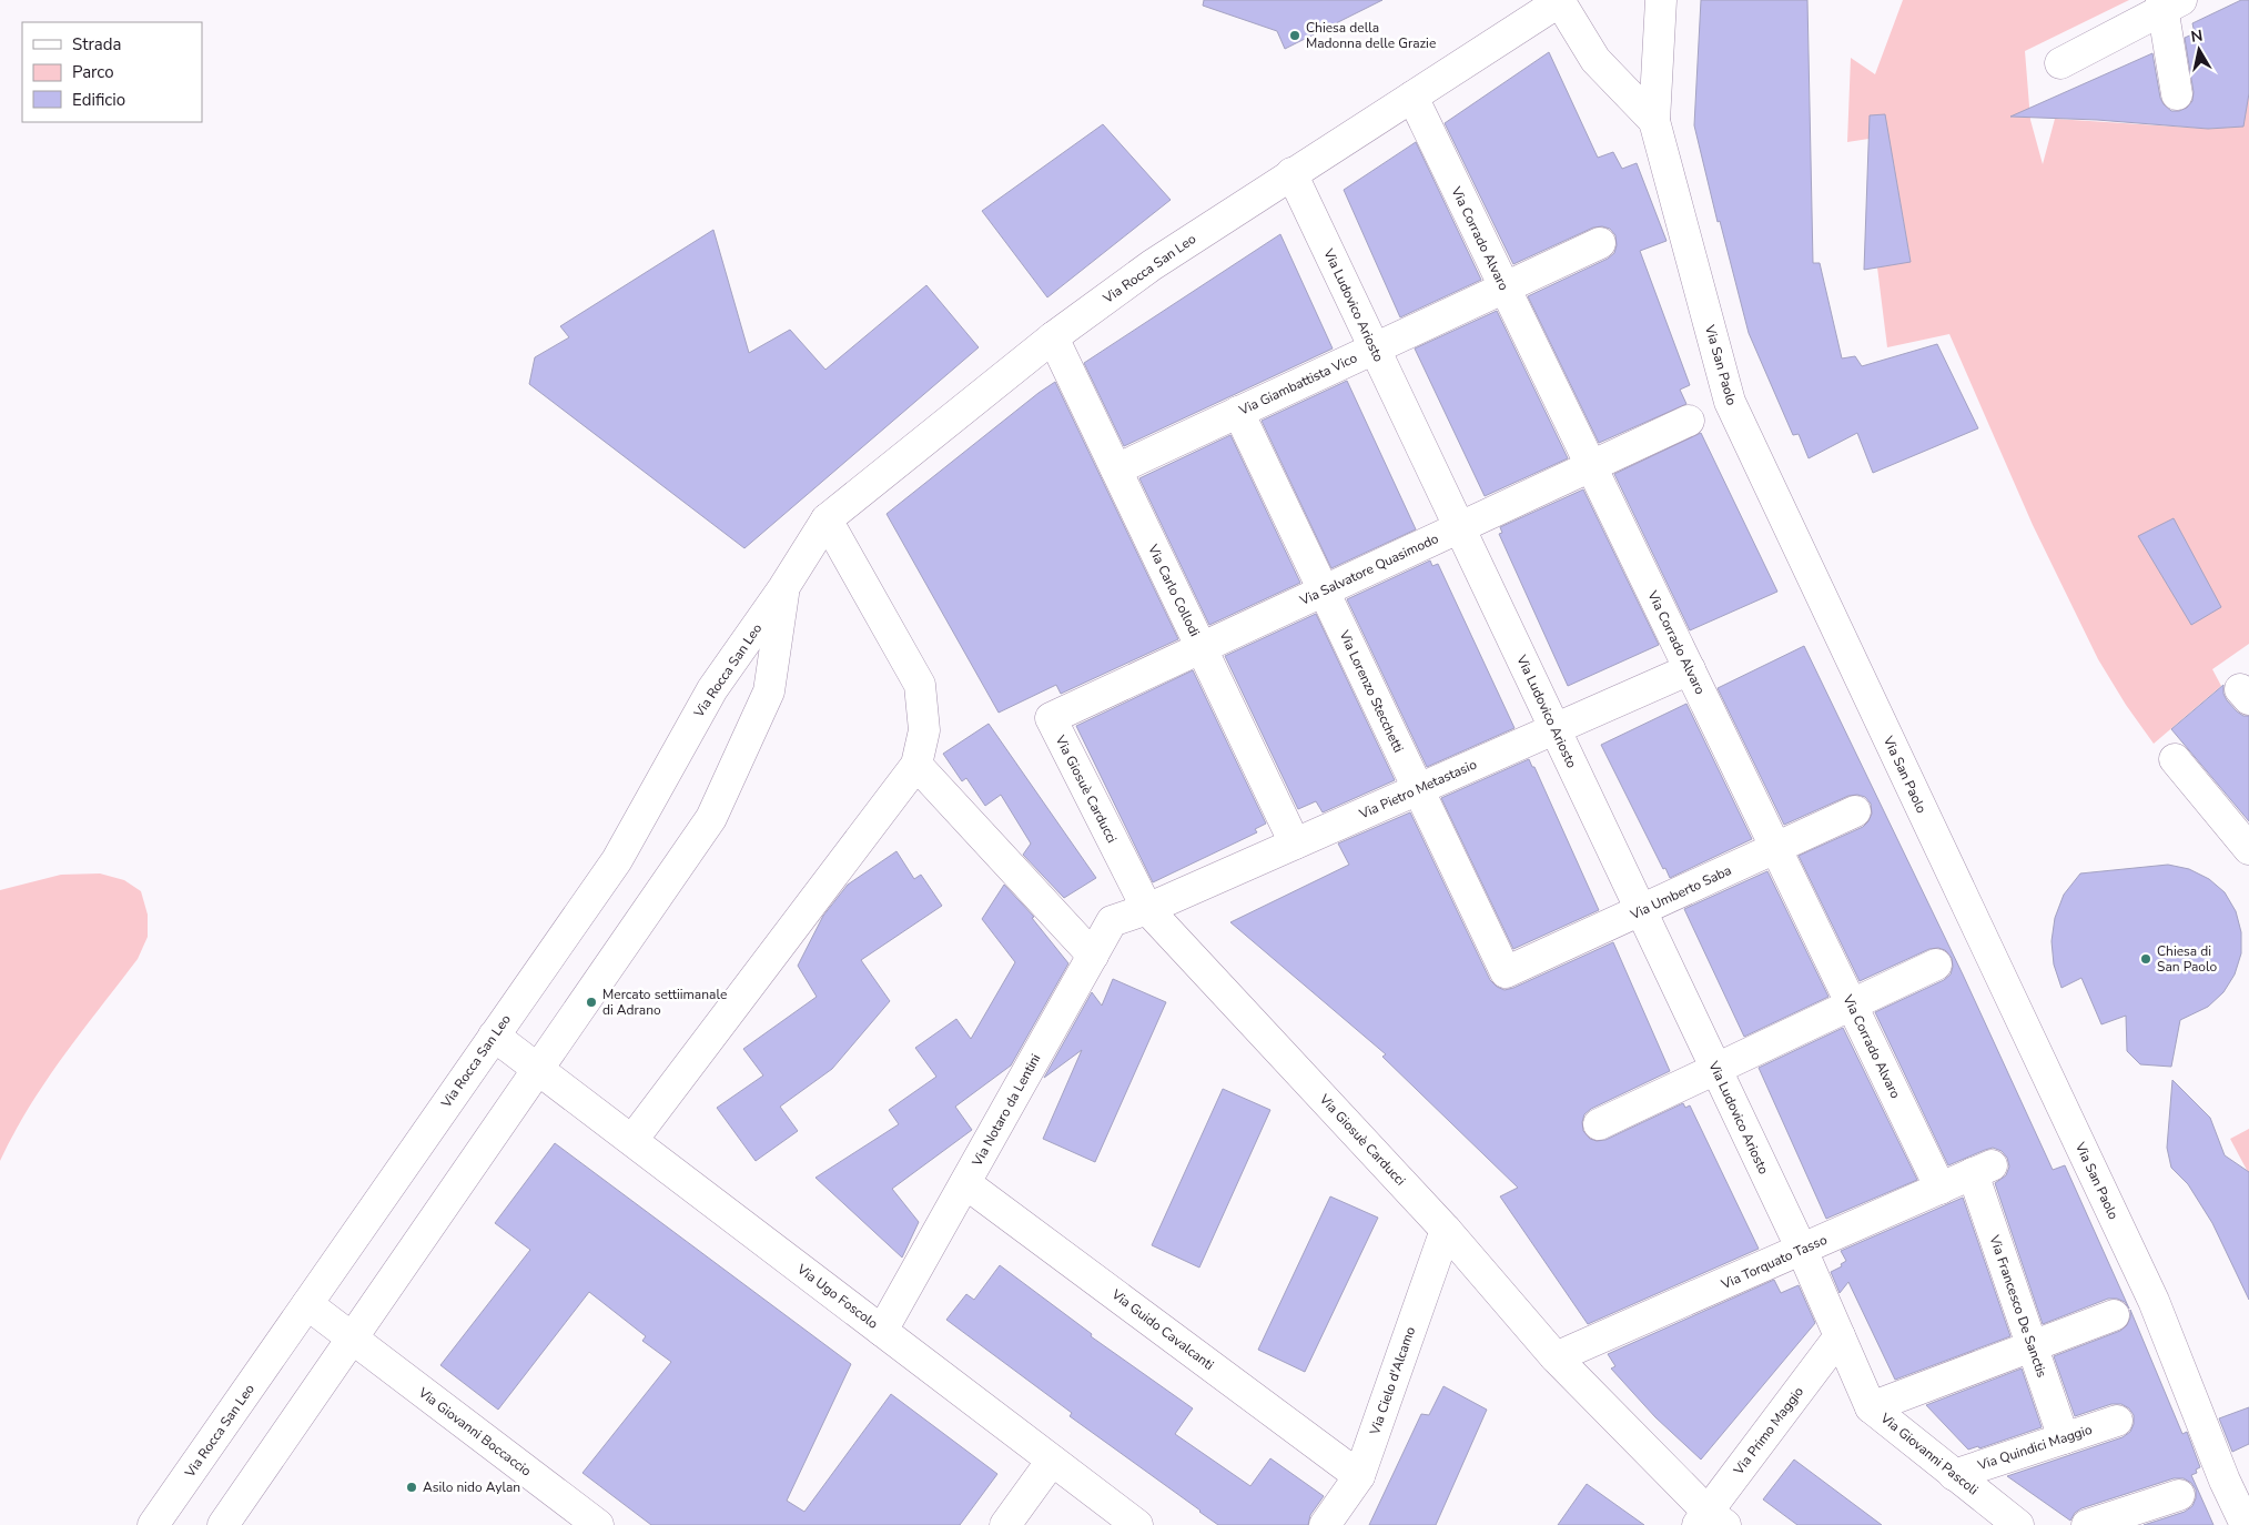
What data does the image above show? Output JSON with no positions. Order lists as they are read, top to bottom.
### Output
{
  "streets": {
    "street": [
      "Via Corrado Alvaro",
      "Via Rocca San Leo",
      "Via Ludovico Ariosto",
      "Via San Paolo",
      "Via Giambattista Vico",
      "Via Salvatore Quasimodo",
      "Via Carlo Collodi",
      "Via Lorenzo Stecchetti",
      "Via Giosuè Carducci",
      "Via Pietro Metastasio",
      "Via Umberto Saba",
      "Via Notaro da Lentini",
      "Via Torquato Tasso",
      "Via Ugo Foscolo",
      "Via Francesco De Sanctis",
      "Via Guido Cavalcanti",
      "Via Cielo d'Alcamo",
      "Via Primo Maggio",
      "Via Giovanni Boccaccio",
      "Via Quindici Maggio",
      "Via Giovanni Pascoli"
    ]
  },
  "crossings": [
    ["Via Corrado Alvaro", "Via Rocca San Leo"],
    ["Via Corrado Alvaro", "Via Giambattista Vico"],
    ["Via Corrado Alvaro", "Via Salvatore Quasimodo"],
    ["Via Corrado Alvaro", "Via Pietro Metastasio"],
    ["Via Corrado Alvaro", "Via Umberto Saba"],
    ["Via Corrado Alvaro", "Via Torquato Tasso"],
    ["Via Rocca San Leo", "Via Ludovico Ariosto"],
    ["Via Rocca San Leo", "Via Carlo Collodi"],
    ["Via Rocca San Leo", "Via Ugo Foscolo"],
    ["Via Rocca San Leo", "Via Giovanni Boccaccio"],
    ["Via Ludovico Ariosto", "Via Giambattista Vico"],
    ["Via Ludovico Ariosto", "Via Salvatore Quasimodo"],
    ["Via Ludovico Ariosto", "Via Pietro Metastasio"],
    ["Via Ludovico Ariosto", "Via Umberto Saba"],
    ["Via Ludovico Ariosto", "Via Torquato Tasso"],
    ["Via Ludovico Ariosto", "Via Giovanni Pascoli"],
    ["Via Giambattista Vico", "Via Carlo Collodi"],
    ["Via Giambattista Vico", "Via Lorenzo Stecchetti"],
    ["Via Salvatore Quasimodo", "Via Carlo Collodi"],
    ["Via Salvatore Quasimodo", "Via Lorenzo Stecchetti"],
    ["Via Salvatore Quasimodo", "Via Giosuè Carducci"],
    ["Via Carlo Collodi", "Via Pietro Metastasio"],
    ["Via Lorenzo Stecchetti", "Via Pietro Metastasio"],
    ["Via Lorenzo Stecchetti", "Via Umberto Saba"],
    ["Via Giosuè Carducci", "Via Pietro Metastasio"],
    ["Via Giosuè Carducci", "Via Notaro da Lentini"],
    ["Via Giosuè Carducci", "Via Torquato Tasso"],
    ["Via Giosuè Carducci", "Via Cielo d'Alcamo"],
    ["Via Giosuè Carducci", "Via Primo Maggio"],
    ["Via Pietro Metastasio", "Via Notaro da Lentini"],
    ["Via Notaro da Lentini", "Via Ugo Foscolo"],
    ["Via Notaro da Lentini", "Via Guido Cavalcanti"],
    ["Via Torquato Tasso", "Via Francesco De Sanctis"],
    ["Via Torquato Tasso", "Via Giovanni Pascoli"],
    ["Via Francesco De Sanctis", "Via Quindici Maggio"],
    ["Via Guido Cavalcanti", "Via Cielo d'Alcamo"],
    ["Via Primo Maggio", "Via Giovanni Pascoli"],
    ["Via Quindici Maggio", "Via Giovanni Pascoli"]
  ],
  "places": [
    "Chiesa della Madonna delle Grazie",
    "Chiesa di San Paolo",
    "Mercato settiimanale di Adrano",
    "Asilo nido Aylan"
  ],
  "legend": ["Strada", "Parco", "Edificio"],
  "north": "top"
}
